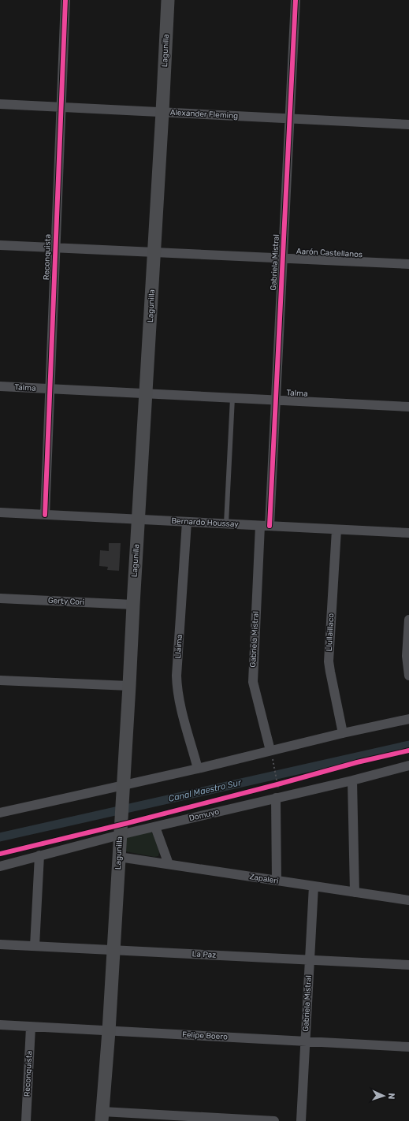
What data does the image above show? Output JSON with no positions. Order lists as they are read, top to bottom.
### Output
{
  "streets": {
    "main road": ["Lagunilla"],
    "street": [
      "Alexander Fleming",
      "Aarón Castellanos",
      "Reconquista",
      "Gabriela Mistral",
      "Talma",
      "Bernardo Houssay",
      "Gerty Cori",
      "Llullaillaco",
      "Llaima",
      "Domuyo",
      "Zapaleri",
      "La Paz",
      "Felipe Boero"
    ]
  },
  "crossings": [
    ["Lagunilla", "Alexander Fleming"],
    ["Lagunilla", "Aarón Castellanos"],
    ["Lagunilla", "Talma"],
    ["Lagunilla", "Bernardo Houssay"],
    ["Lagunilla", "Gerty Cori"],
    ["Lagunilla", "Domuyo"],
    ["Lagunilla", "Zapaleri"],
    ["Lagunilla", "La Paz"],
    ["Lagunilla", "Felipe Boero"],
    ["Alexander Fleming", "Reconquista"],
    ["Alexander Fleming", "Gabriela Mistral"],
    ["Aarón Castellanos", "Reconquista"],
    ["Aarón Castellanos", "Gabriela Mistral"],
    ["Reconquista", "Talma"],
    ["Reconquista", "Bernardo Houssay"],
    ["Reconquista", "Felipe Boero"],
    ["Gabriela Mistral", "Talma"],
    ["Gabriela Mistral", "Bernardo Houssay"],
    ["Gabriela Mistral", "Zapaleri"],
    ["Gabriela Mistral", "La Paz"],
    ["Gabriela Mistral", "Felipe Boero"],
    ["Bernardo Houssay", "Llullaillaco"],
    ["Bernardo Houssay", "Llaima"]
  ],
  "water": ["Canal Maestro Sur"],
  "north": "right"
}
